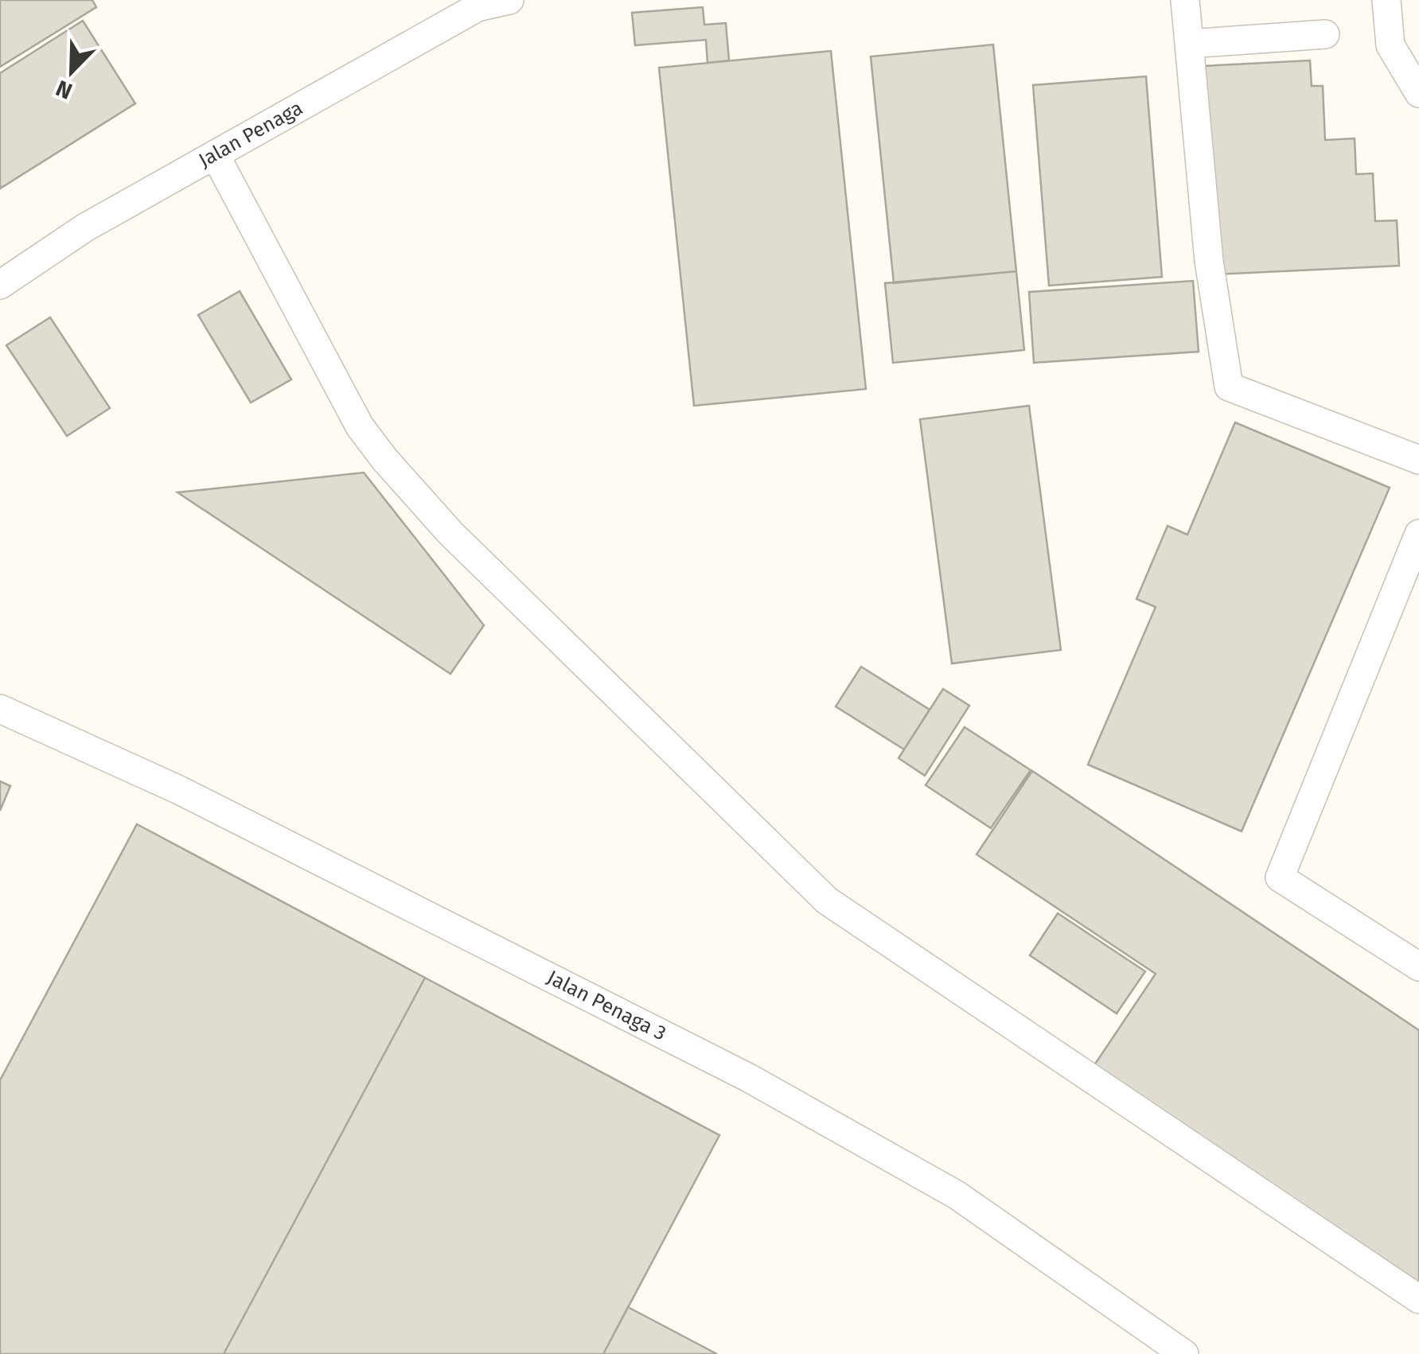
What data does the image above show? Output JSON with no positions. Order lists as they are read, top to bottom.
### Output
{
  "streets": {
    "street": ["Jalan Penaga", "Jalan Penaga 3"]
  },
  "north": "bottom left"
}
